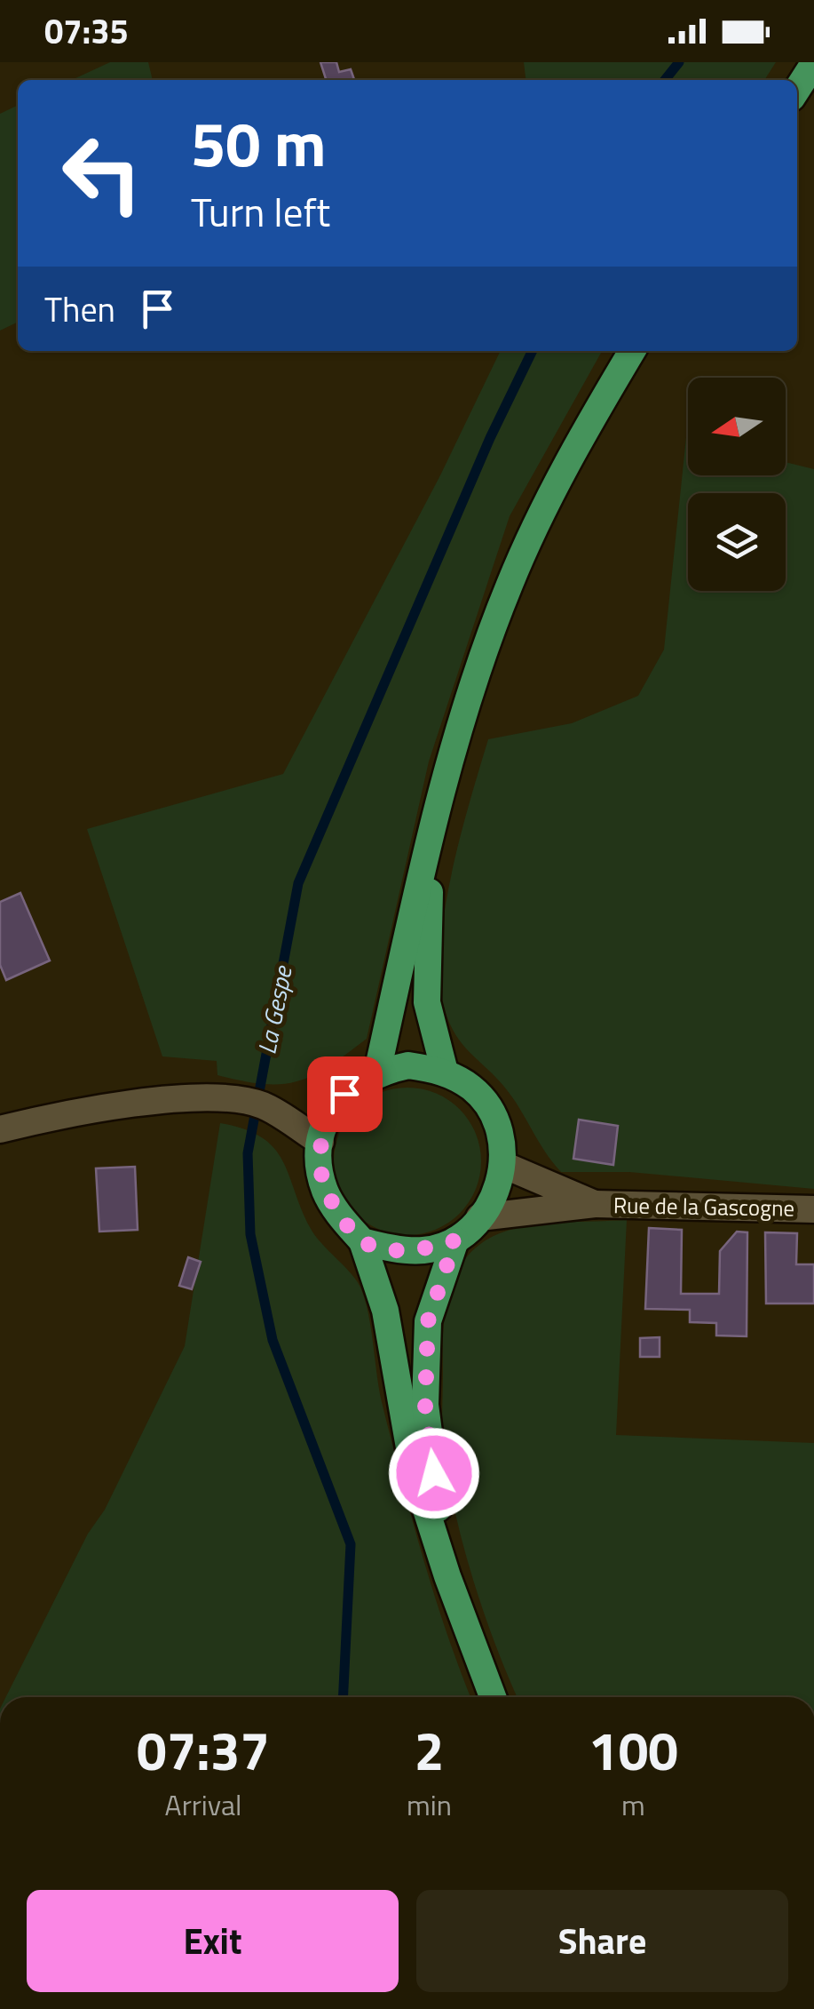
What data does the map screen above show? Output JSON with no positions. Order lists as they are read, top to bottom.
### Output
{
  "streets": {
    "street": ["Rue de la Gascogne"]
  },
  "water": ["La Gespe"],
  "north": "left",
  "page": {
    "status": "07:35",
    "turn": ["50 m", "Turn left"],
    "then": "Then",
    "eta": [
      "07:37",
      "Arrival",
      "2",
      "min",
      "100",
      "m"
    ],
    "buttons": ["Exit", "Share"]
  }
}
